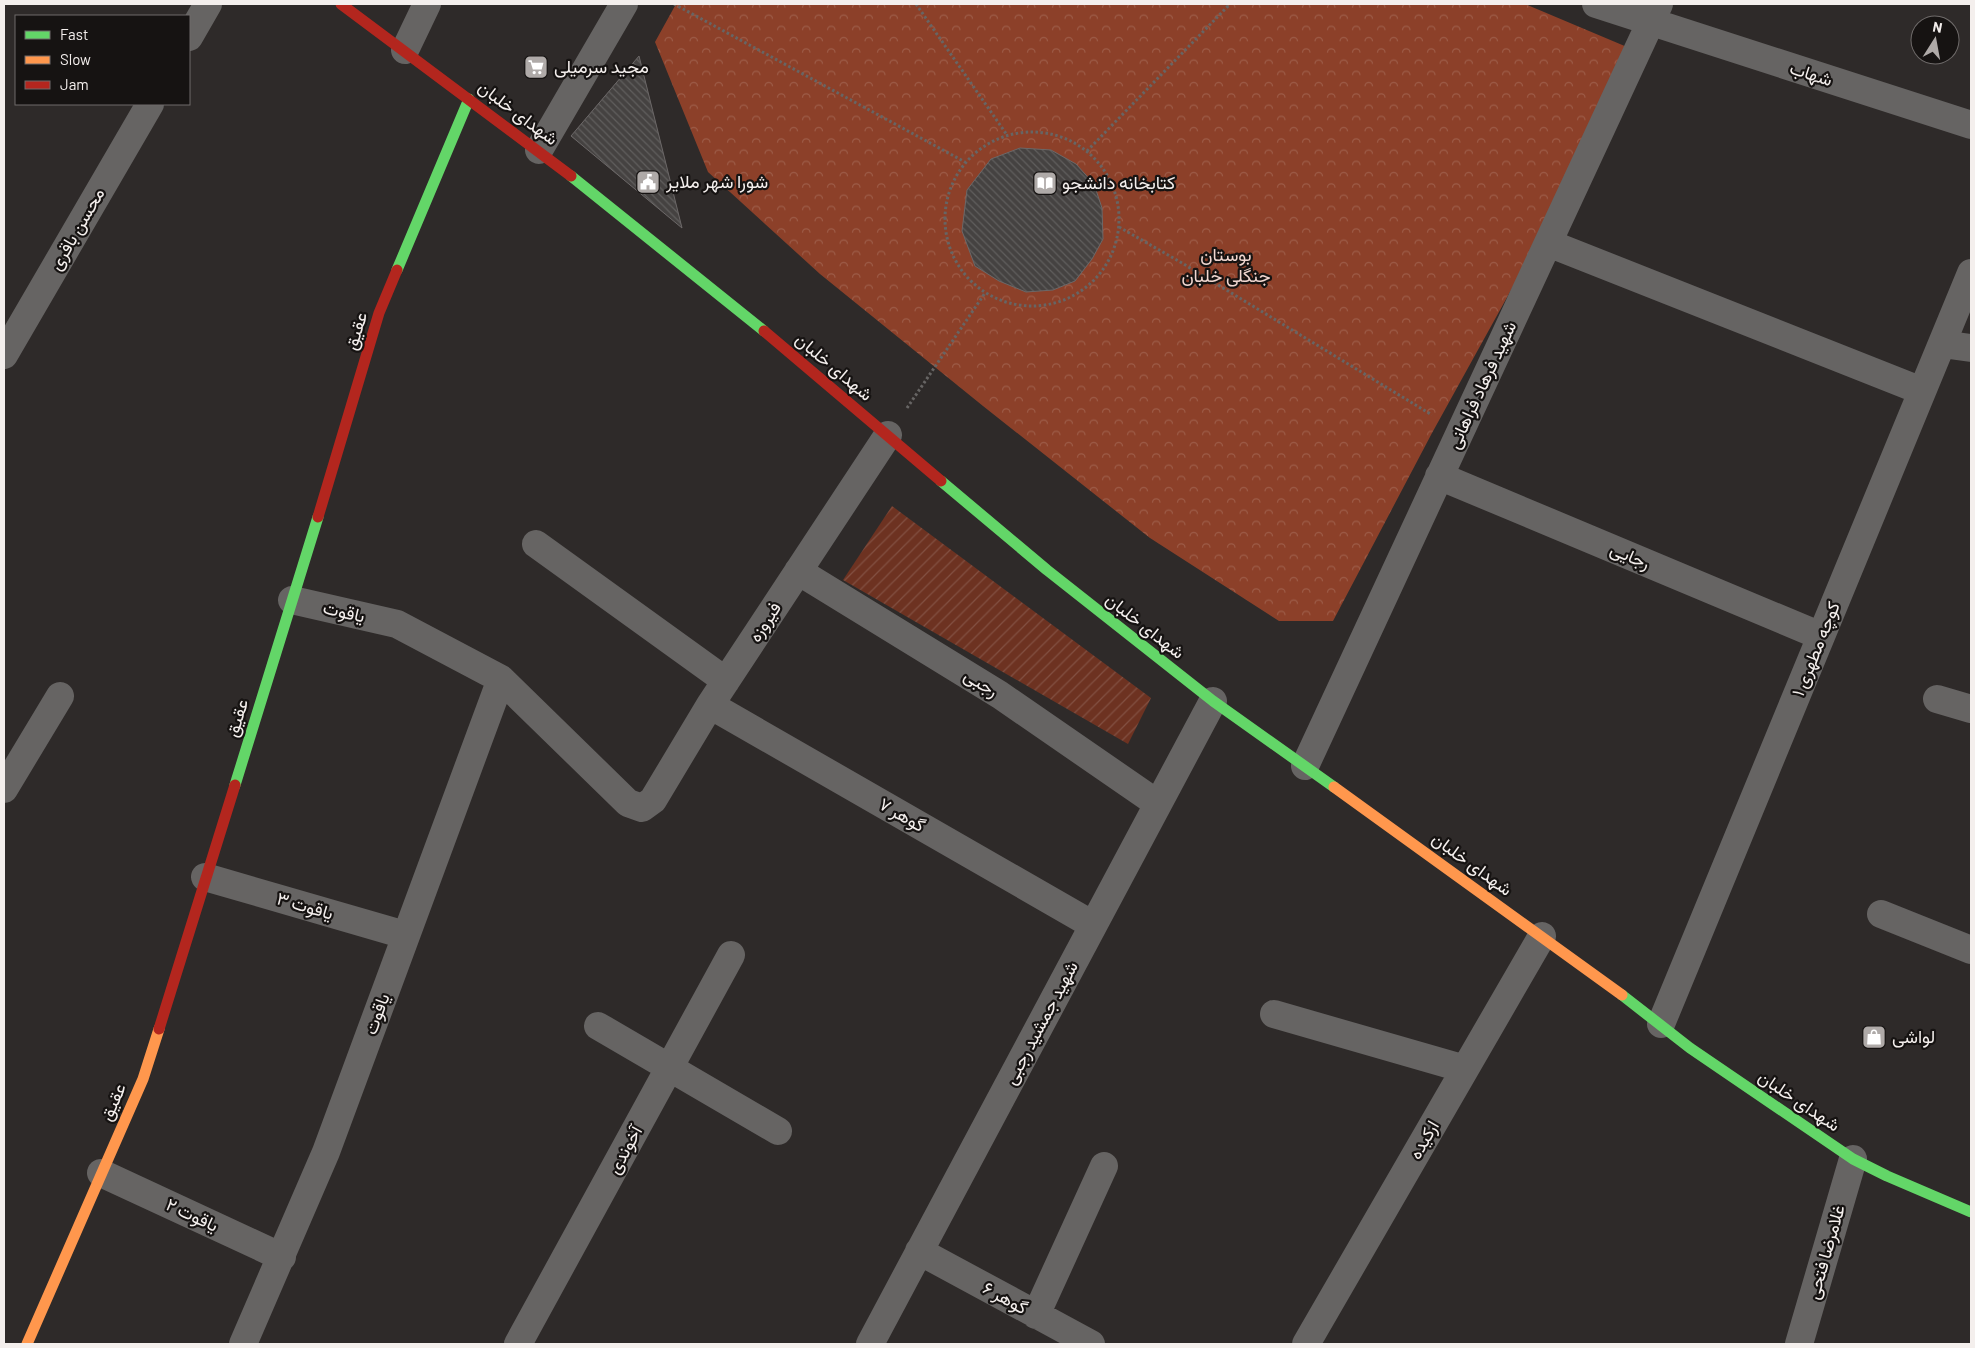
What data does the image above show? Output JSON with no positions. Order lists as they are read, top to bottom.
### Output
{
  "streets": {
    "street": [
      "شهاب",
      "شهدای خلبان",
      "محسن باقری",
      "عقیق",
      "شهید فرهاد فراهانی",
      "رجایی",
      "یاقوت",
      "فیروزه",
      "کوچه مطهری ۱",
      "رجبی",
      "گوهر ۷",
      "یاقوت ۳",
      "شهید جمشید رجبی",
      "ارکیده",
      "آخوندی",
      "یاقوت ۲",
      "غلامرضا فتحی",
      "گوهر ۶"
    ]
  },
  "crossings": [
    ["شهاب", "شهید فرهاد فراهانی"],
    ["شهدای خلبان", "عقیق"],
    ["شهدای خلبان", "شهید فرهاد فراهانی"],
    ["شهدای خلبان", "فیروزه"],
    ["شهدای خلبان", "کوچه مطهری ۱"],
    ["شهدای خلبان", "شهید جمشید رجبی"],
    ["شهدای خلبان", "ارکیده"],
    ["شهدای خلبان", "غلامرضا فتحی"],
    ["عقیق", "یاقوت"],
    ["عقیق", "یاقوت ۳"],
    ["عقیق", "یاقوت ۲"],
    ["شهید فرهاد فراهانی", "رجایی"],
    ["رجایی", "کوچه مطهری ۱"],
    ["یاقوت", "فیروزه"],
    ["یاقوت", "یاقوت ۳"],
    ["یاقوت", "یاقوت ۲"],
    ["فیروزه", "رجبی"],
    ["فیروزه", "گوهر ۷"],
    ["رجبی", "شهید جمشید رجبی"],
    ["گوهر ۷", "شهید جمشید رجبی"],
    ["شهید جمشید رجبی", "گوهر ۶"]
  ],
  "parks": ["بوستان جنگلی خلبان"],
  "places": {
    "supermarket": ["مجید سرمیلی"],
    "public building": ["شورا شهر ملایر"],
    "library": ["کتابخانه دانشجو"],
    "shop": ["لواشی"]
  },
  "legend": ["Fast", "Slow", "Jam"],
  "north": "top"
}
